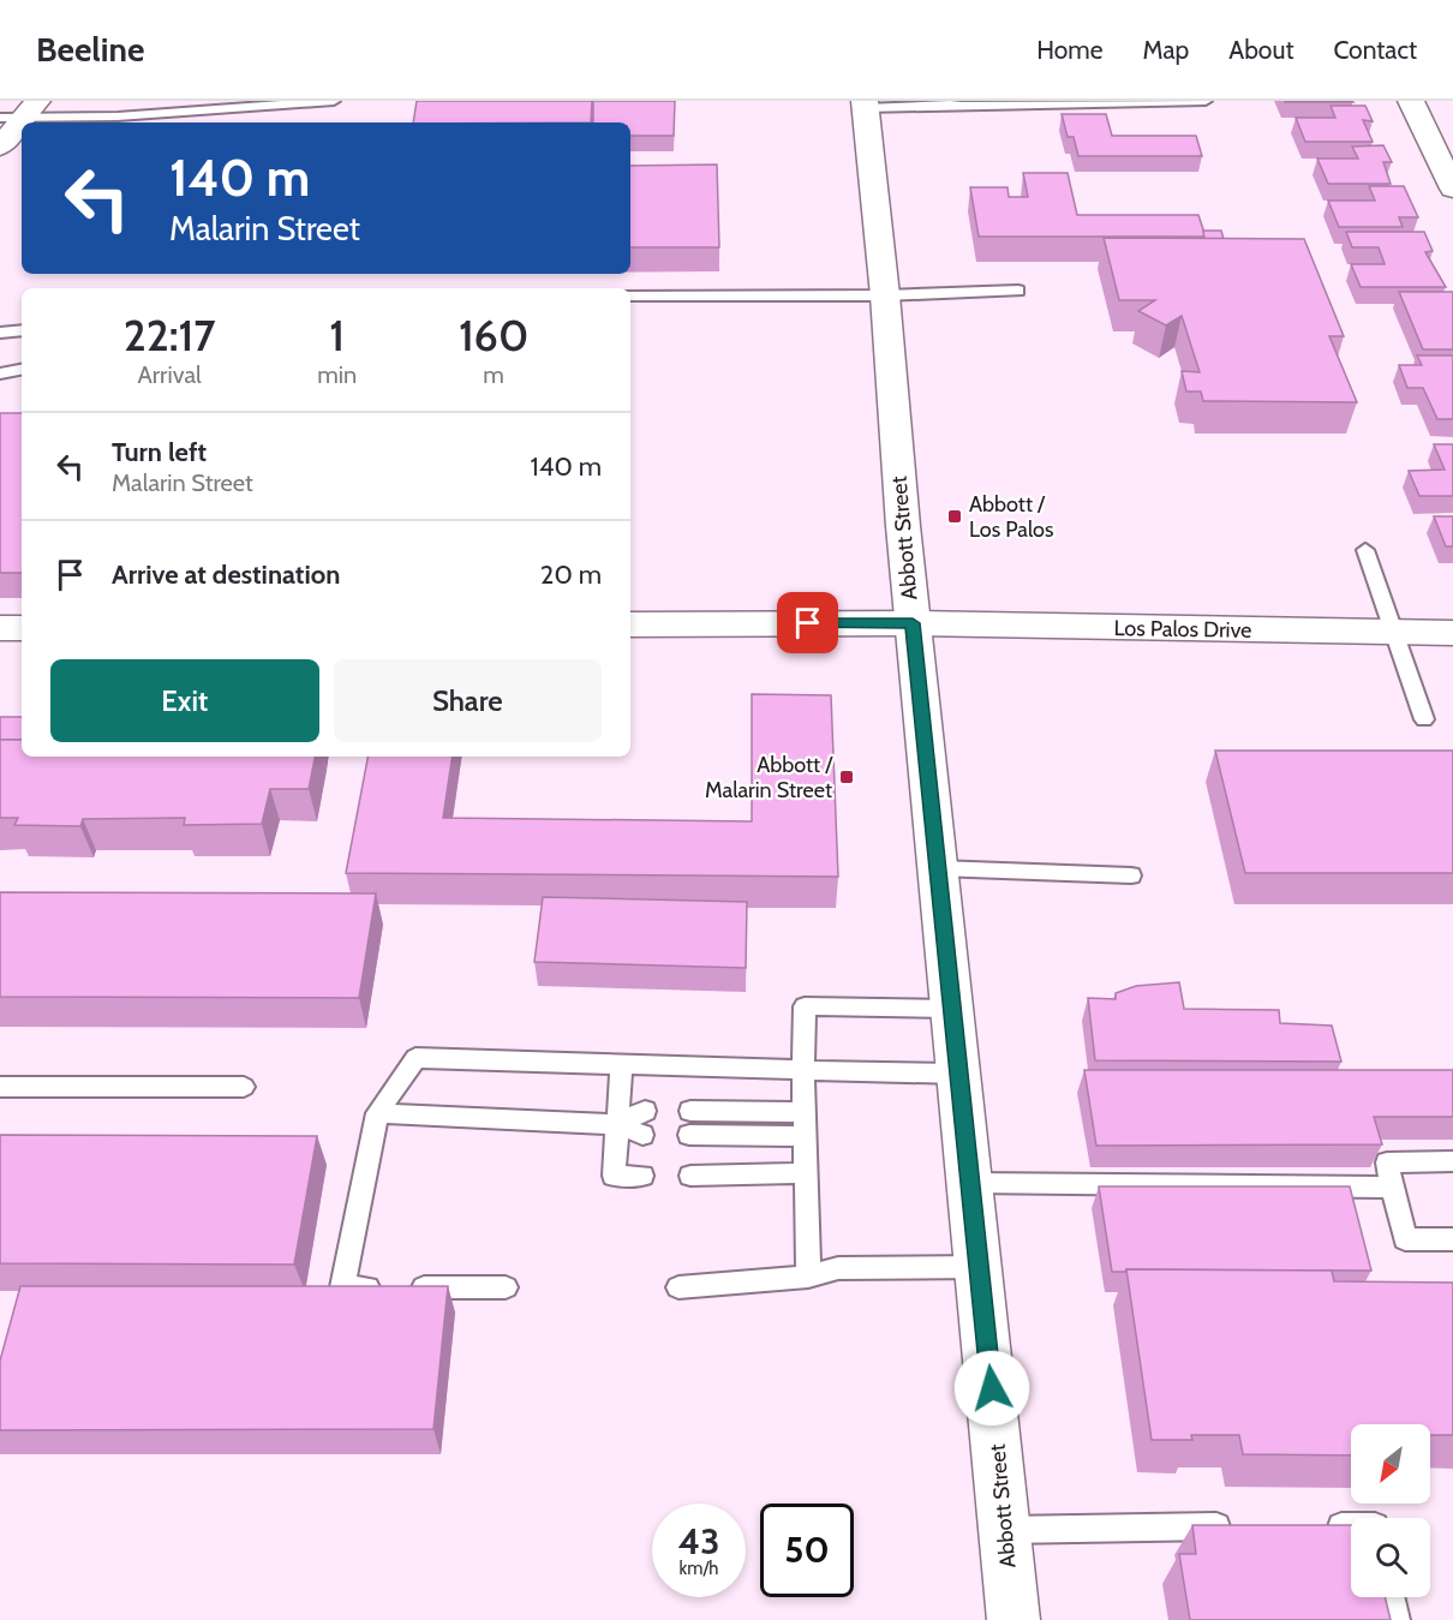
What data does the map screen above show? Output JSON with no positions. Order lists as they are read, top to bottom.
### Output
{
  "streets": {
    "main road": ["Abbott Street", "Los Palos Drive"]
  },
  "crossings": [
    ["Abbott Street", "Los Palos Drive"]
  ],
  "places": {
    "transit": ["Abbott / Los Palos", "Abbott / Malarin Street"]
  },
  "north": "bottom left",
  "page": {
    "header": "Beeline",
    "nav": [
      "Home",
      "Map",
      "About",
      "Contact"
    ],
    "turn": ["140 m", "Malarin Street"],
    "eta": [
      "22:17",
      "Arrival",
      "1",
      "min",
      "160",
      "m"
    ],
    "list": [
      {
        "name": "Turn left",
        "note": "Malarin Street",
        "value": "140 m"
      },
      {
        "name": "Arrive at destination",
        "value": "20 m"
      }
    ],
    "buttons": ["Exit", "Share"],
    "speed": "43 km/h",
    "limit": "50"
  }
}
